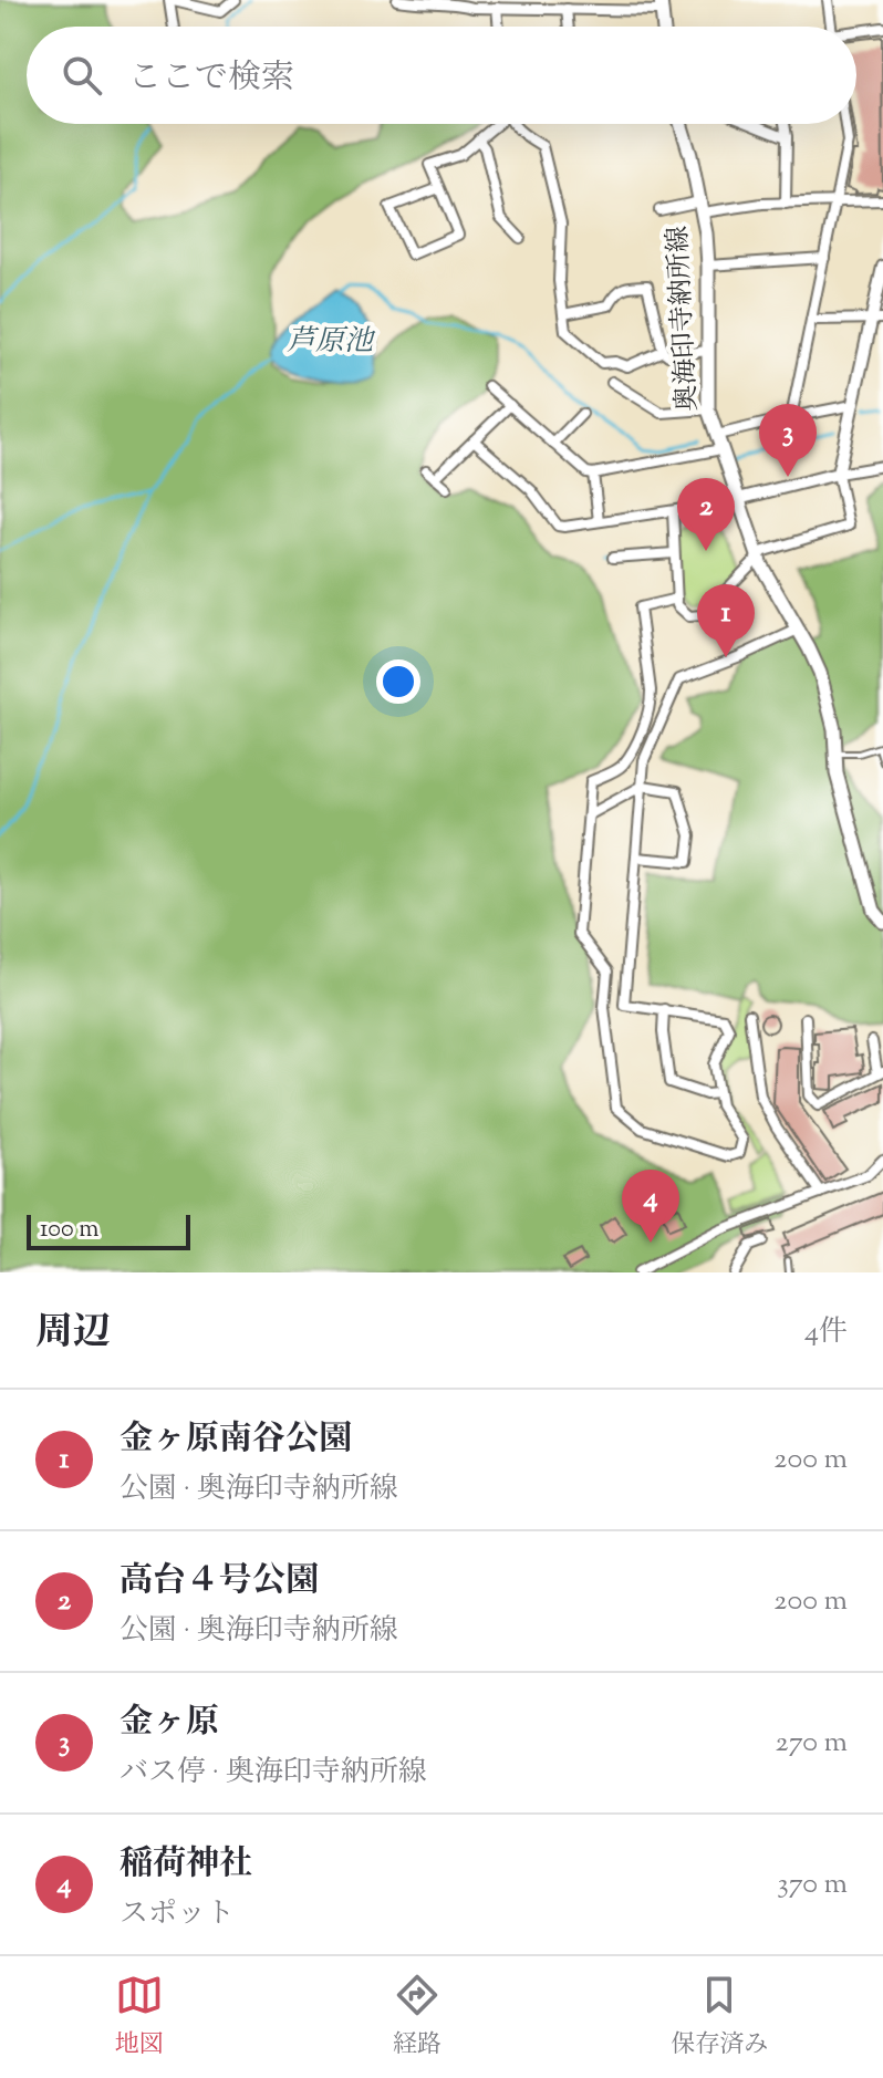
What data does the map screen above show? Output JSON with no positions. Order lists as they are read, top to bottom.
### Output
{
  "streets": {
    "main road": ["奥海印寺納所線"]
  },
  "water": ["芦原池"],
  "scale_bar": "100 m",
  "page": {
    "search": "ここで検索",
    "pins": [
      "3",
      "2",
      "1",
      "4"
    ],
    "scale": "100 m",
    "heading": ["周辺", "4件"],
    "list": [
      {
        "mark": "1",
        "name": "金ヶ原南谷公園",
        "note": "公園 · 奥海印寺納所線",
        "value": "200 m"
      },
      {
        "mark": "2",
        "name": "高台４号公園",
        "note": "公園 · 奥海印寺納所線",
        "value": "200 m"
      },
      {
        "mark": "3",
        "name": "金ヶ原",
        "note": "バス停 · 奥海印寺納所線",
        "value": "270 m"
      },
      {
        "mark": "4",
        "name": "稲荷神社",
        "note": "スポット",
        "value": "370 m"
      }
    ],
    "nav": ["地図", "経路", "保存済み"]
  }
}
